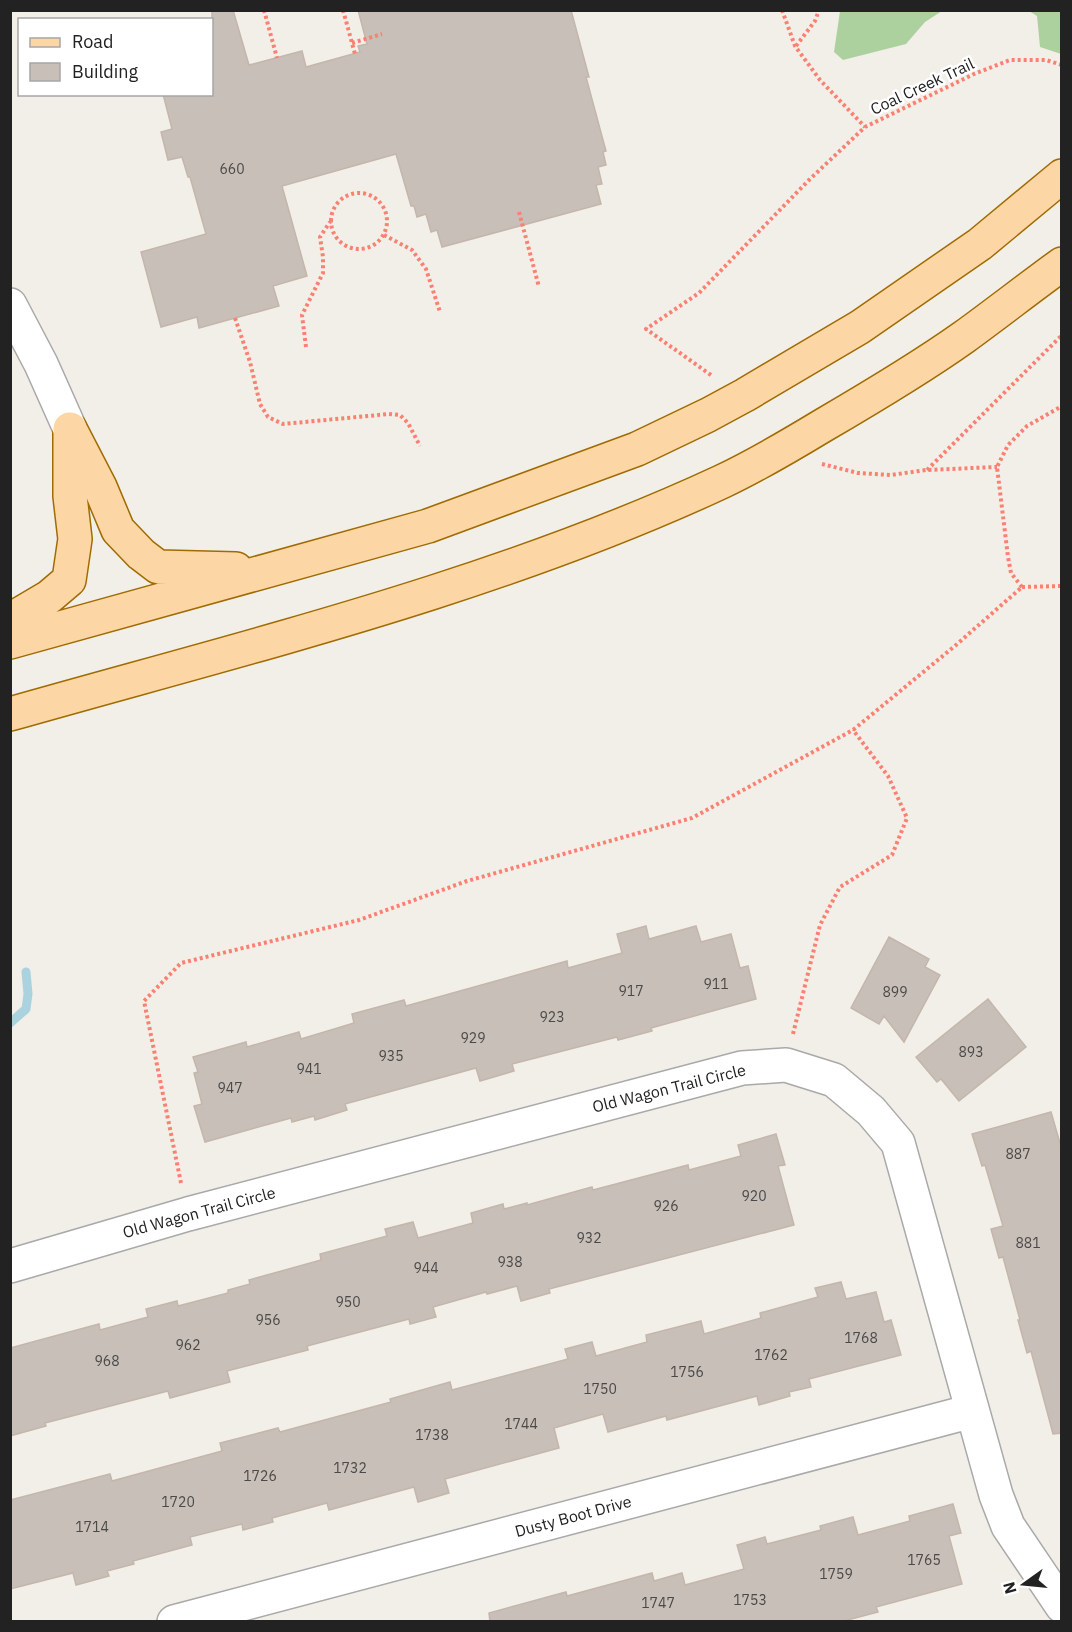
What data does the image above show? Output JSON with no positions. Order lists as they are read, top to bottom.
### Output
{
  "streets": {
    "street": ["Old Wagon Trail Circle", "Dusty Boot Drive"],
    "path": ["Coal Creek Trail"]
  },
  "crossings": [
    ["Old Wagon Trail Circle", "Dusty Boot Drive"]
  ],
  "house_numbers": [
    "660",
    "911",
    "917",
    "899",
    "923",
    "929",
    "893",
    "935",
    "941",
    "947",
    "887",
    "920",
    "926",
    "932",
    "881",
    "938",
    "944",
    "950",
    "956",
    "1768",
    "962",
    "1762",
    "968",
    "1756",
    "1750",
    "1744",
    "1738",
    "1732",
    "1726",
    "1720",
    "1714",
    "1765",
    "1759",
    "1753",
    "1747"
  ],
  "legend": ["Road", "Building"],
  "north": "left"
}
